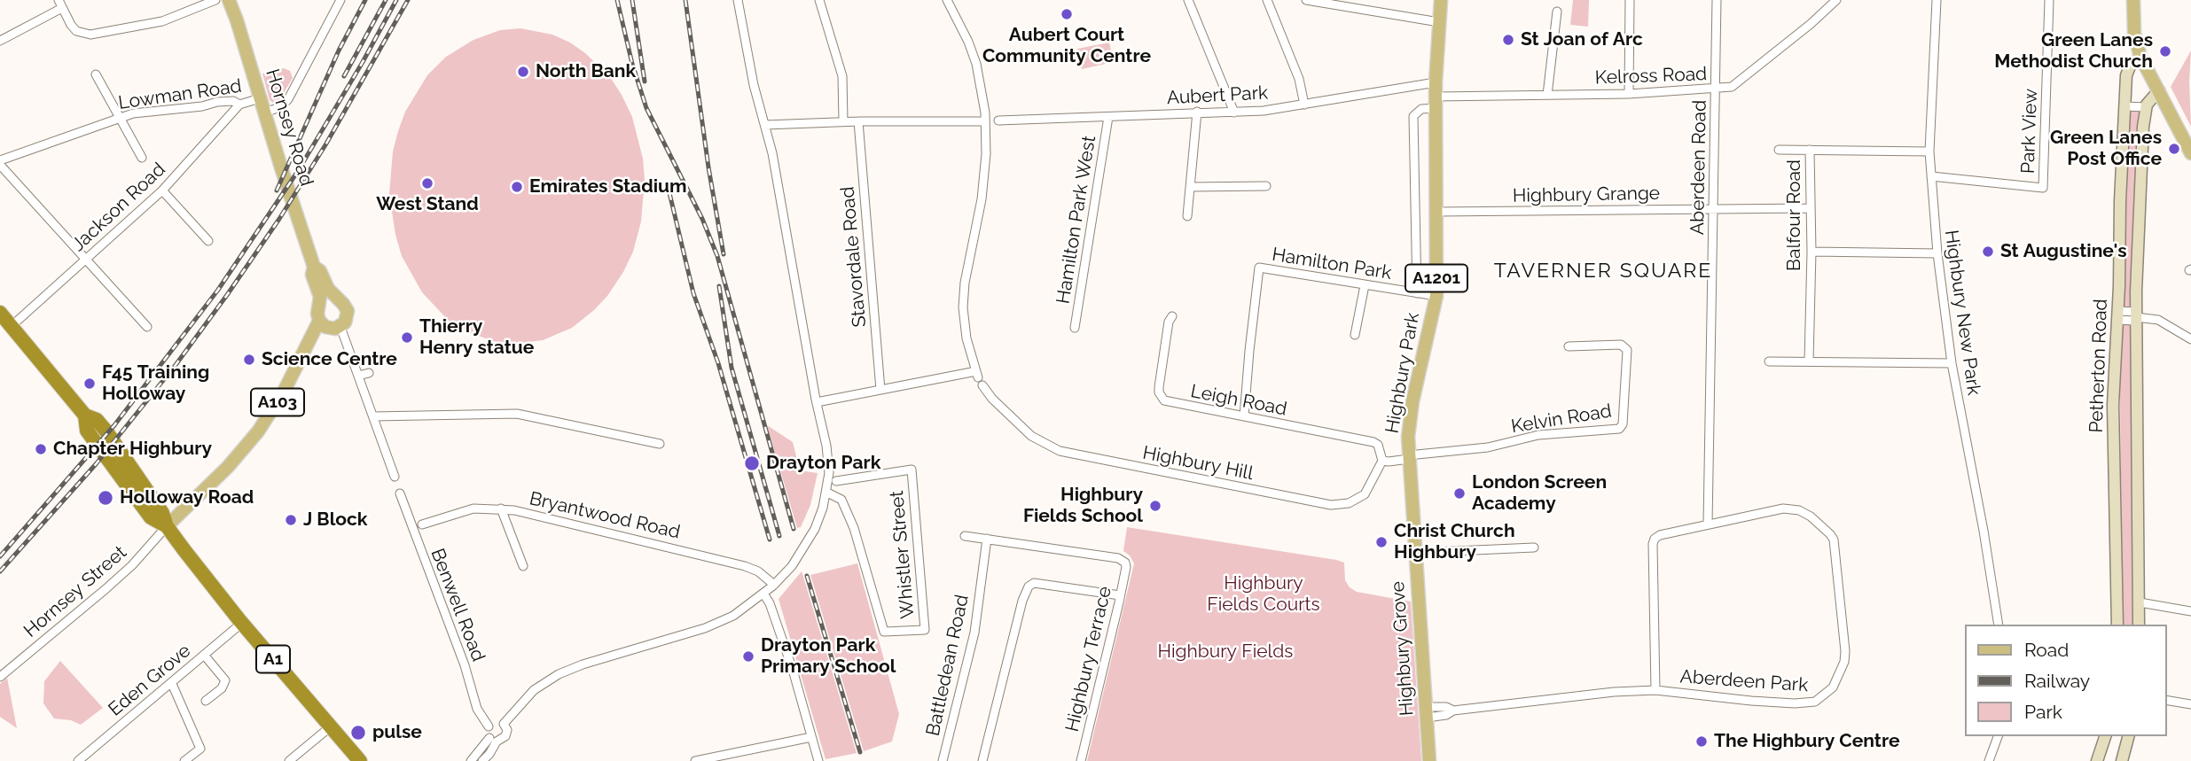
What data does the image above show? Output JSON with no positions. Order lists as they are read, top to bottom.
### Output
{
  "streets": {
    "highway": ["A1"],
    "main road": [
      "Hornsey Road",
      "A1201",
      "Highbury Park",
      "A103",
      "Highbury Grove"
    ],
    "street": [
      "Kelross Road",
      "Lowman Road",
      "Aubert Park",
      "Park View",
      "Aberdeen Road",
      "Highbury Grange",
      "Jackson Road",
      "Balfour Road",
      "Hamilton Park West",
      "Stavordale Road",
      "Hamilton Park",
      "Highbury New Park",
      "Petherton Road",
      "Leigh Road",
      "Kelvin Road",
      "Highbury Hill",
      "Bryantwood Road",
      "Whistler Street",
      "Hornsey Street",
      "Benwell Road",
      "Highbury Terrace",
      "Battledean Road",
      "Eden Grove",
      "Aberdeen Park"
    ]
  },
  "crossings": [
    ["Kelross Road", "Aberdeen Road"],
    ["Kelross Road", "Highbury Park"],
    ["Lowman Road", "Hornsey Road"],
    ["Lowman Road", "Jackson Road"],
    ["Aubert Park", "Hamilton Park West"],
    ["Aubert Park", "Highbury Park"],
    ["Hornsey Road", "Hornsey Street"],
    ["Hornsey Road", "A1"],
    ["Park View", "Highbury New Park"],
    ["Aberdeen Road", "Highbury Grange"],
    ["Aberdeen Road", "Aberdeen Park"],
    ["Highbury Grange", "Balfour Road"],
    ["Highbury Grange", "Highbury Park"],
    ["Jackson Road", "A1"],
    ["Balfour Road", "Highbury New Park"],
    ["Hamilton Park", "Highbury Park"],
    ["Hamilton Park", "Leigh Road"],
    ["Highbury Park", "Kelvin Road"],
    ["Highbury Park", "Highbury Grove"],
    ["Leigh Road", "Highbury Hill"],
    ["Kelvin Road", "Highbury Grove"],
    ["Hornsey Street", "A1"],
    ["Highbury Grove", "Aberdeen Park"],
    ["A1", "Eden Grove"],
    ["Highbury Terrace", "Battledean Road"]
  ],
  "districts": ["TAVERNER SQUARE"],
  "parks": ["Highbury Fields Courts", "Highbury Fields"],
  "places": [
    "Aubert Court Community Centre",
    "St Joan of Arc",
    "Green Lanes Methodist Church",
    "North Bank",
    "Green Lanes Post Office",
    "West Stand",
    "Emirates Stadium",
    "St Augustine's",
    "Thierry Henry statue",
    "Science Centre",
    "F45 Training Holloway",
    "Chapter Highbury",
    "Drayton Park",
    "London Screen Academy",
    "Holloway Road",
    "Highbury Fields School",
    "J Block",
    "Christ Church Highbury",
    "Drayton Park Primary School",
    "pulse",
    "The Highbury Centre"
  ],
  "legend": ["Road", "Railway", "Park"]
}
